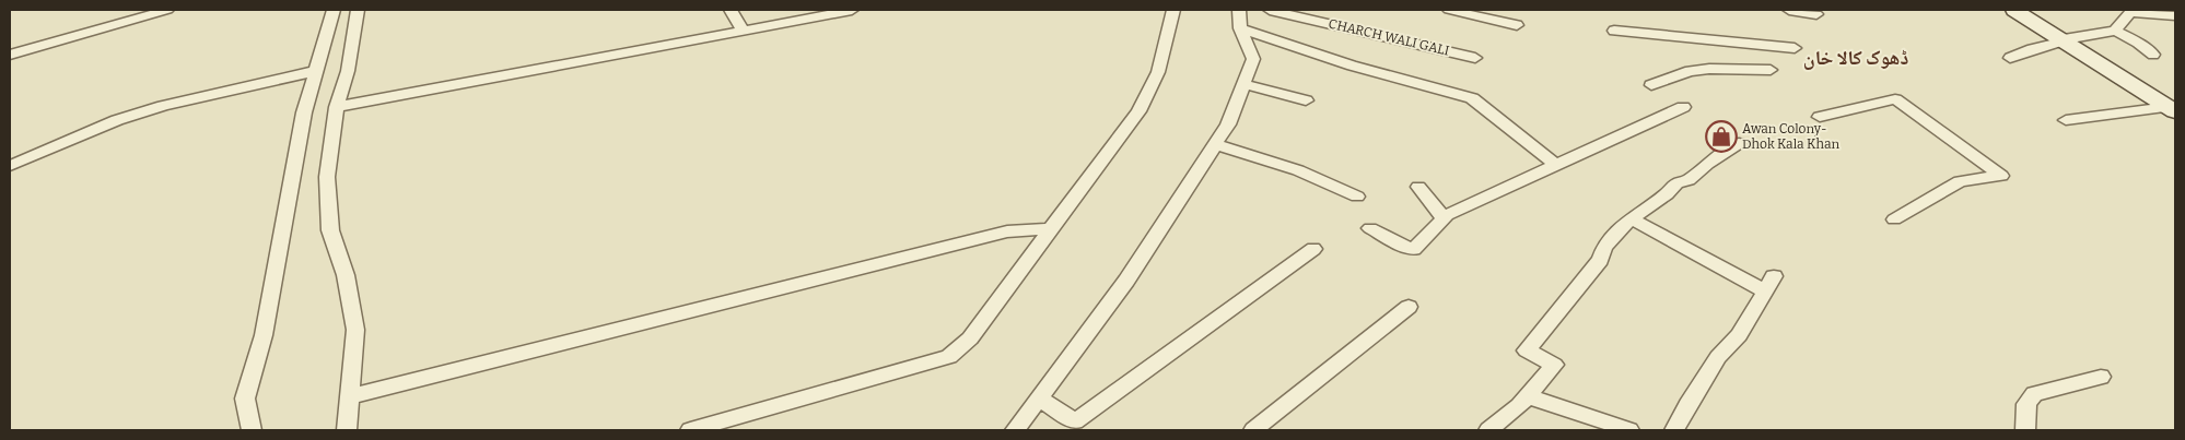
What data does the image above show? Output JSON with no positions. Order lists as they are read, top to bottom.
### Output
{
  "streets": {
    "street": ["CHARCH WALI GALI"]
  },
  "districts": ["ڈھوک کالا خان"],
  "places": {
    "shop": ["Awan Colony- Dhok Kala Khan"]
  }
}
